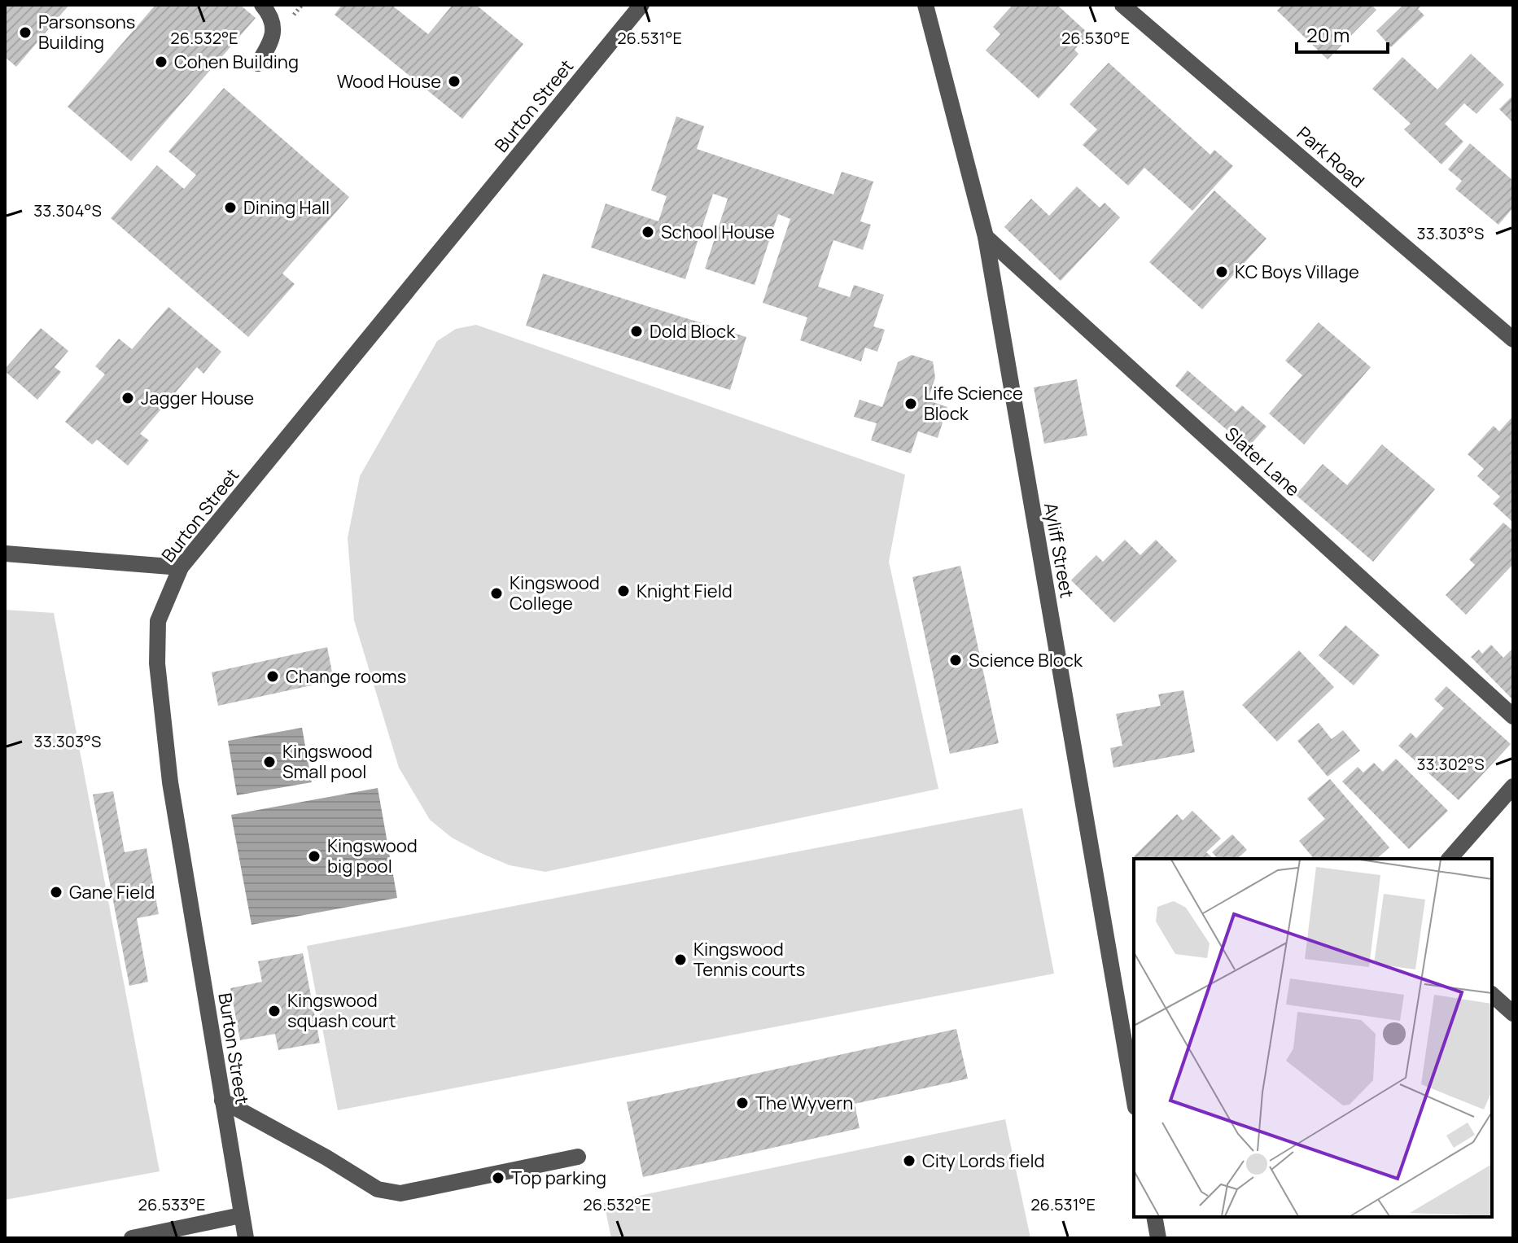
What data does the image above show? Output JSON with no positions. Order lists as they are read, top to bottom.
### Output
{
  "streets": {
    "street": [
      "Burton Street",
      "Park Road",
      "Slater Lane",
      "Ayliff Street"
    ]
  },
  "crossings": [
    ["Slater Lane", "Ayliff Street"]
  ],
  "places": [
    "Parsonsons Building",
    "Cohen Building",
    "Wood House",
    "Dining Hall",
    "School House",
    "KC Boys Village",
    "Dold Block",
    "Jagger House",
    "Life Science Block",
    "Knight Field",
    "Kingswood College",
    "Science Block",
    "Change rooms",
    "Kingswood Small pool",
    "Kingswood big pool",
    "Gane Field",
    "Kingswood Tennis courts",
    "Kingswood squash court",
    "The Wyvern",
    "City Lords field",
    "Top parking"
  ],
  "scale_bar": "20 m",
  "coordinates": [
    "26.530°E",
    "26.532°E",
    "26.531°E",
    "33.304°S",
    "33.303°S",
    "33.302°S",
    "26.533°E"
  ]
}
